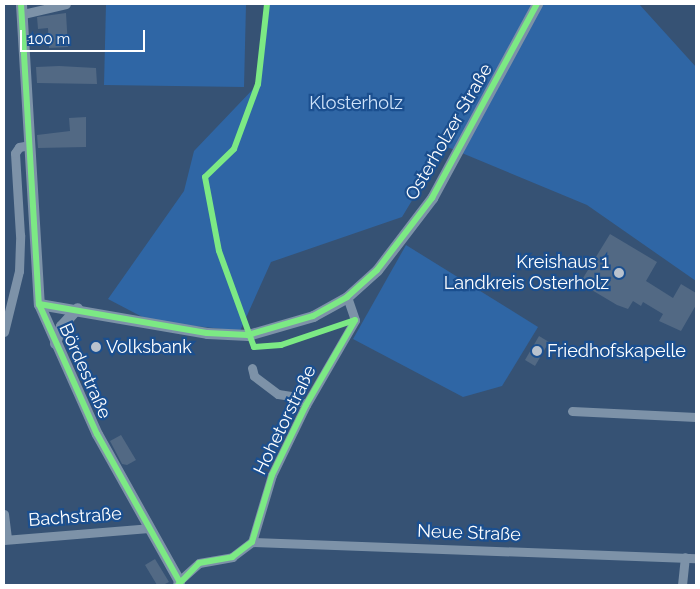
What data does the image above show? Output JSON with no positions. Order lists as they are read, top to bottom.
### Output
{
  "streets": {
    "street": [
      "Osterholzer Straße",
      "Bördestraße",
      "Hohetorstraße",
      "Bachstraße",
      "Neue Straße"
    ]
  },
  "crossings": [
    ["Osterholzer Straße", "Bördestraße"],
    ["Osterholzer Straße", "Hohetorstraße"],
    ["Bördestraße", "Bachstraße"],
    ["Hohetorstraße", "Neue Straße"]
  ],
  "parks": ["Klosterholz"],
  "places": ["Kreishaus 1 Landkreis Osterholz", "Volksbank", "Friedhofskapelle"],
  "scale_bar": "100 m"
}
